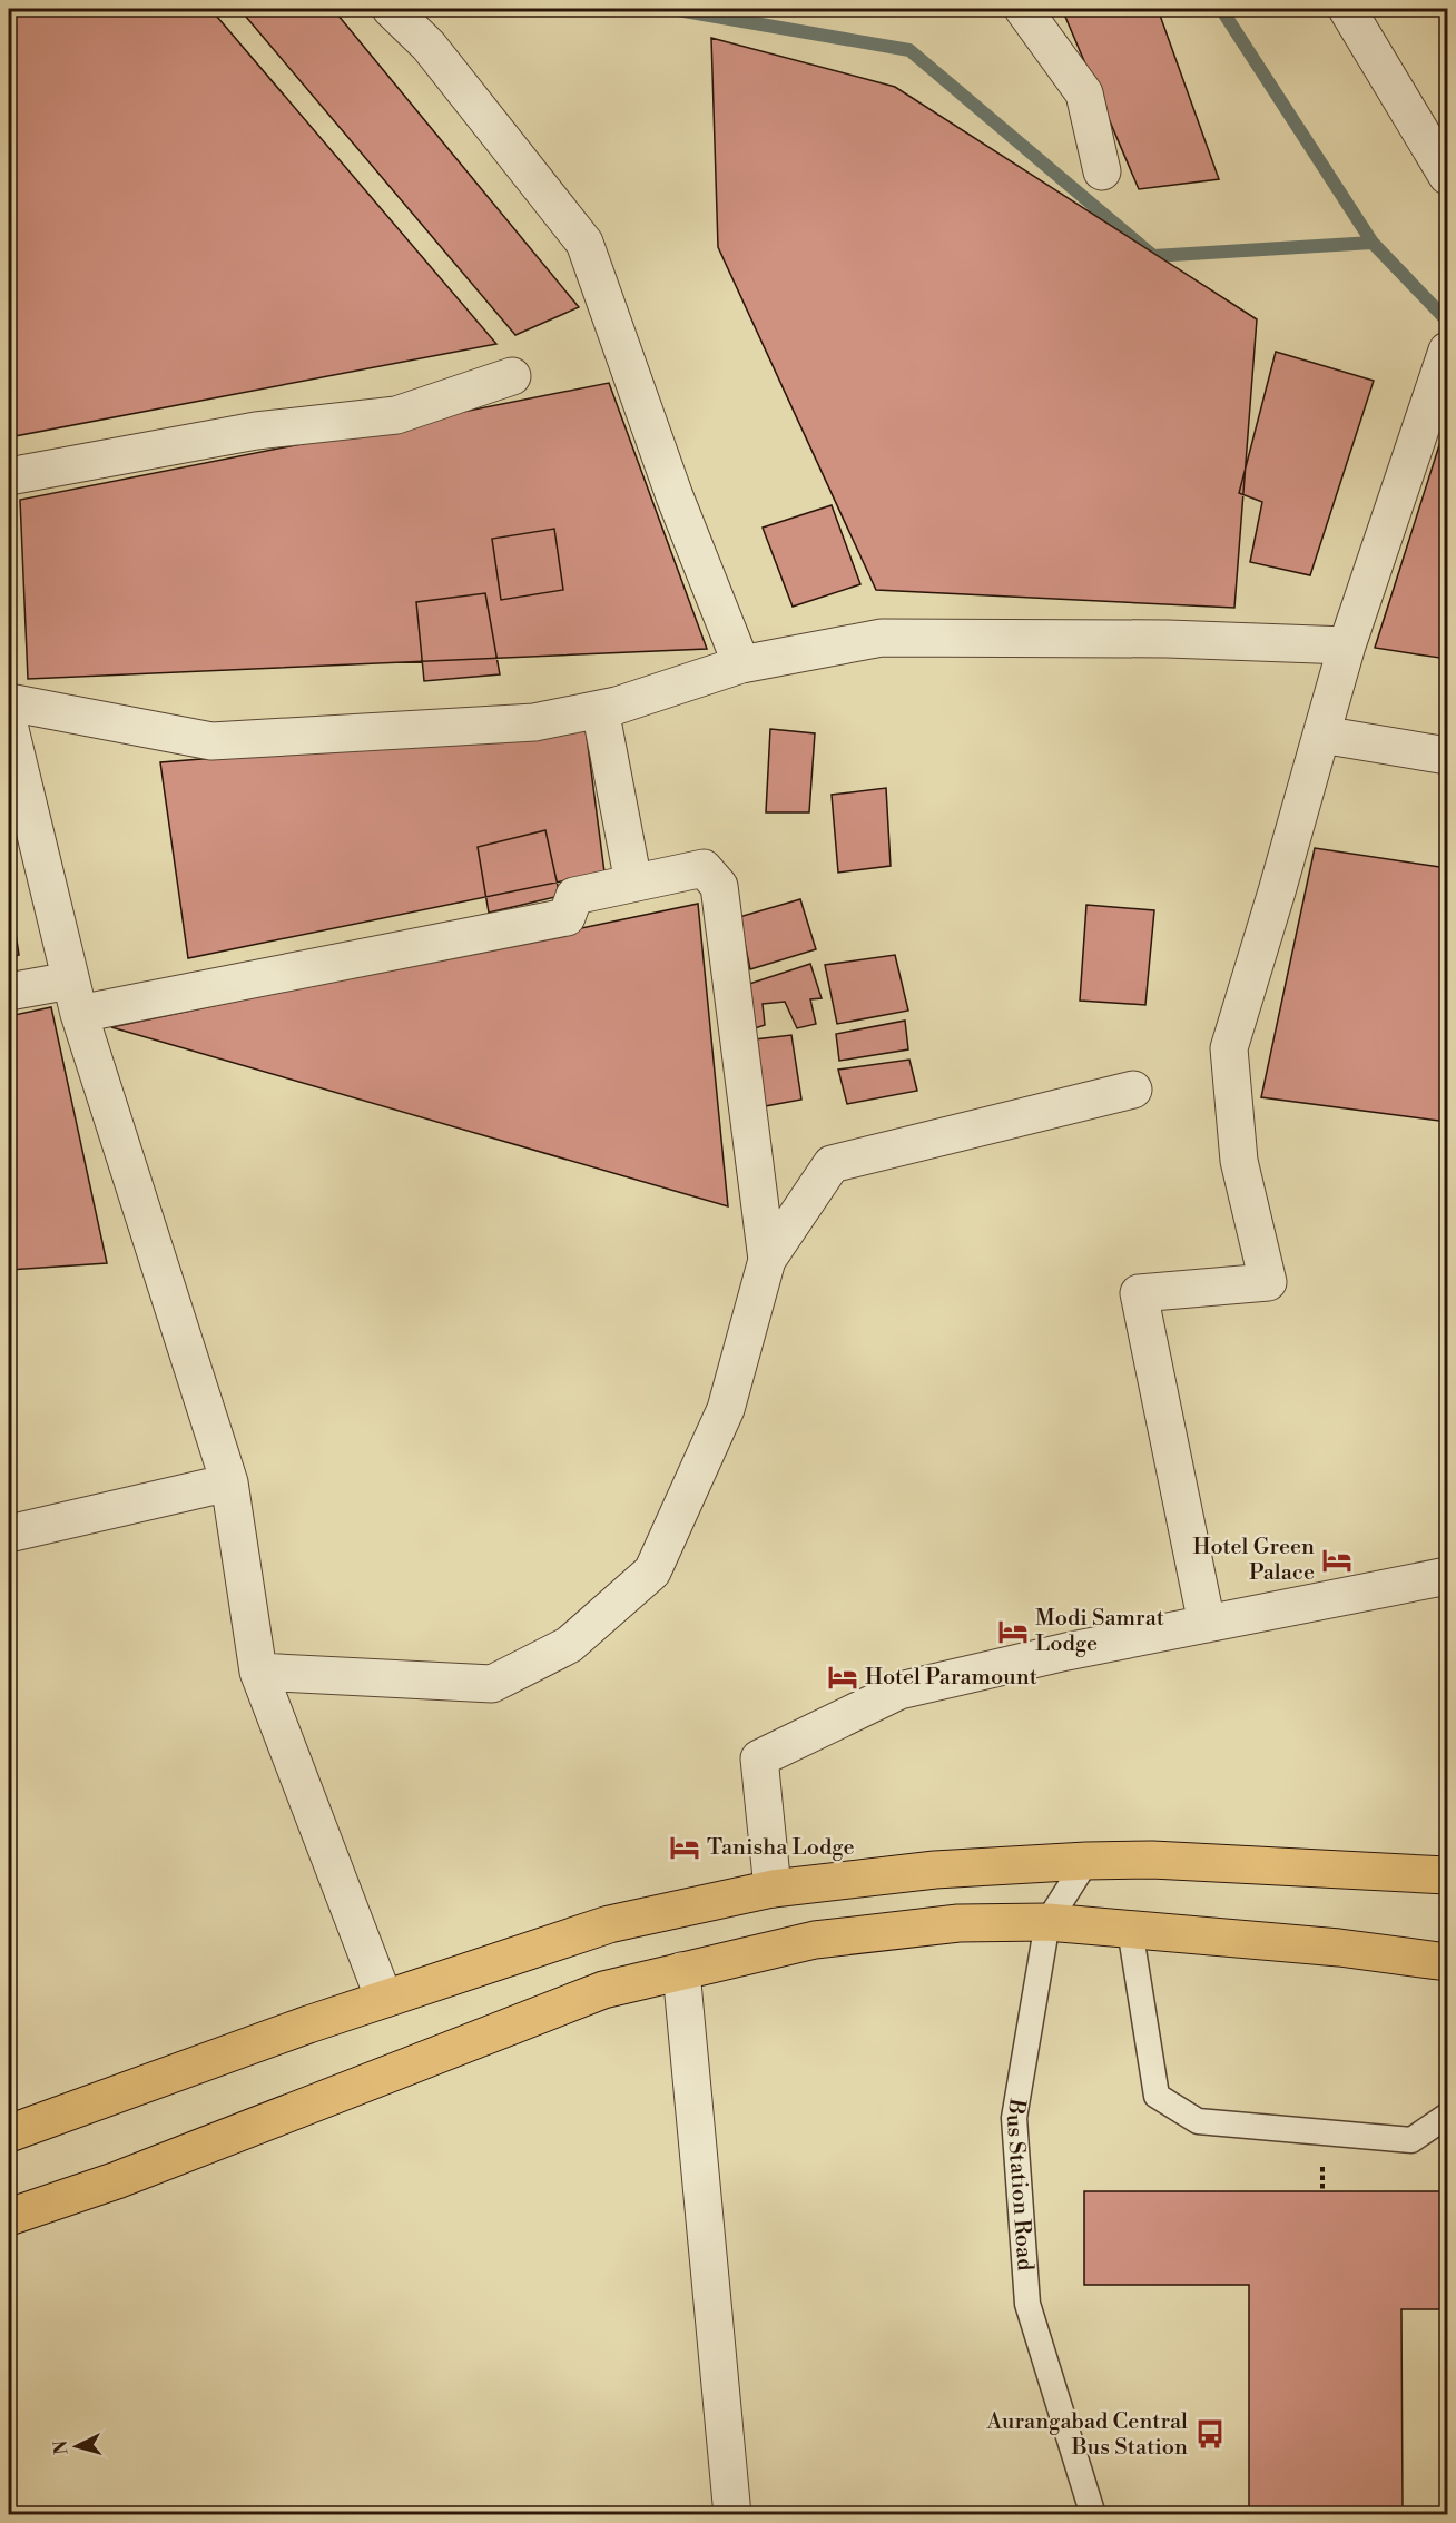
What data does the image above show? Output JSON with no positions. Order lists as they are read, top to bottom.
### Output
{
  "streets": {
    "lane": ["Bus Station Road"]
  },
  "places": {
    "hotel": [
      "Hotel Green Palace",
      "Modi Samrat Lodge",
      "Hotel Paramount",
      "Tanisha Lodge"
    ],
    "bus stop": ["Aurangabad Central Bus Station"]
  },
  "north": "left"
}
